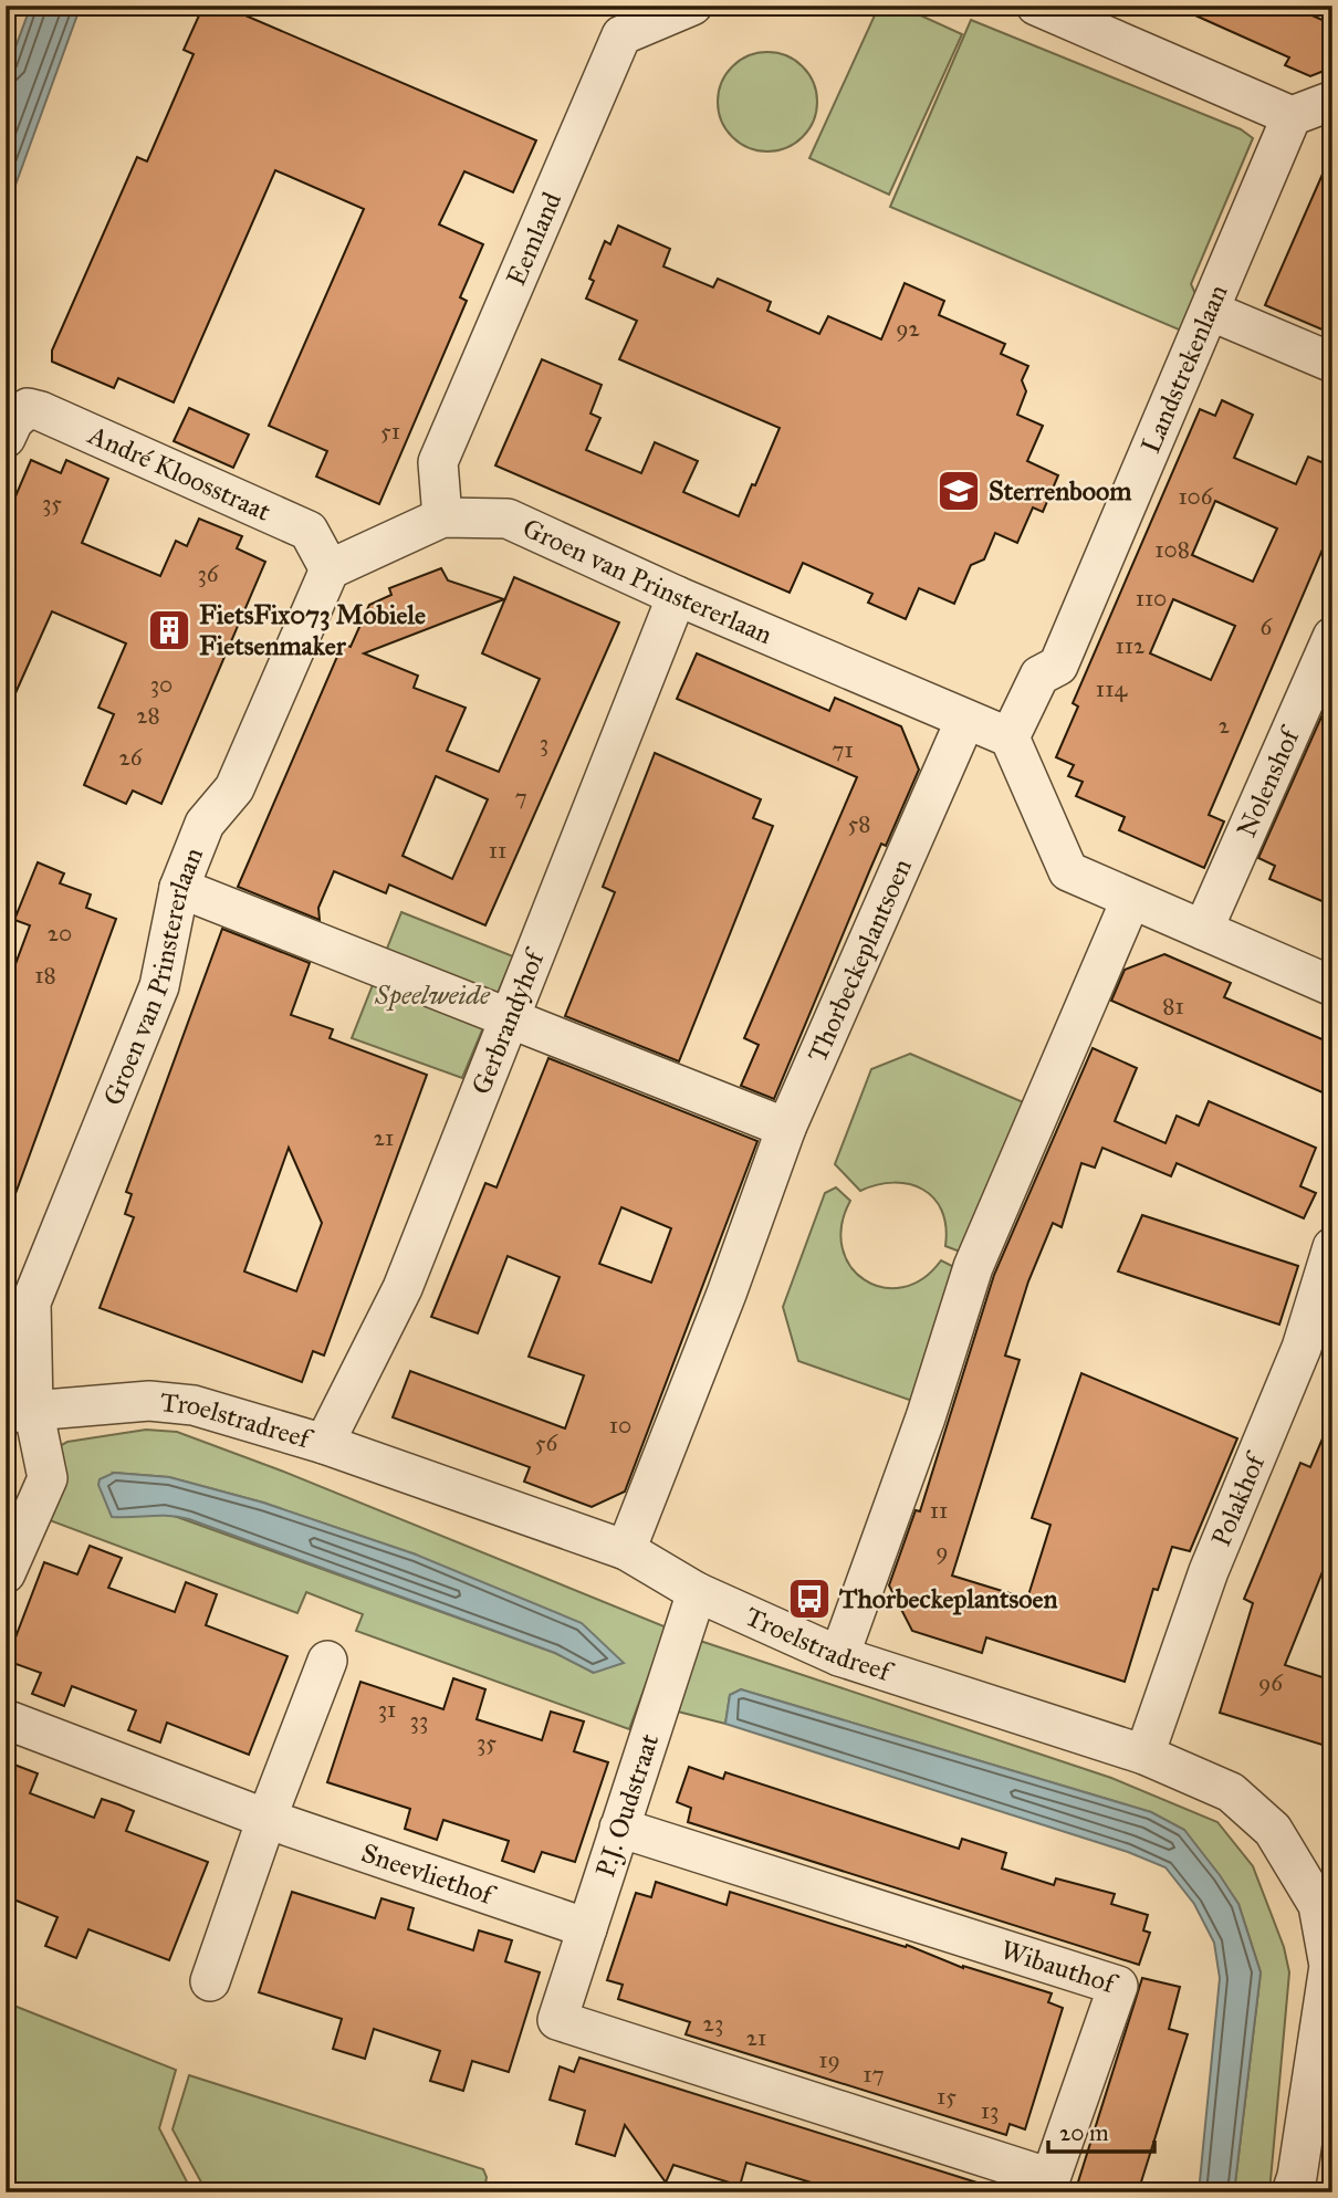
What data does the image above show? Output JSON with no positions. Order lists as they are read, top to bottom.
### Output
{
  "streets": {
    "street": [
      "Eemland",
      "Landstrekenlaan",
      "André Kloosstraat",
      "Groen van Prinstererlaan",
      "Nolenshof",
      "Thorbeckeplantsoen",
      "Gerbrandyhof",
      "Troelstradreef",
      "Polakhof",
      "P.J. Oudstraat",
      "Sneevliethof",
      "Wibauthof"
    ]
  },
  "crossings": [
    ["Eemland", "Groen van Prinstererlaan"],
    ["Landstrekenlaan", "Groen van Prinstererlaan"],
    ["André Kloosstraat", "Groen van Prinstererlaan"],
    ["Groen van Prinstererlaan", "Thorbeckeplantsoen"],
    ["Groen van Prinstererlaan", "Gerbrandyhof"],
    ["Groen van Prinstererlaan", "Troelstradreef"],
    ["Thorbeckeplantsoen", "Troelstradreef"],
    ["Gerbrandyhof", "Troelstradreef"],
    ["Troelstradreef", "Polakhof"],
    ["Troelstradreef", "P.J. Oudstraat"],
    ["P.J. Oudstraat", "Sneevliethof"],
    ["P.J. Oudstraat", "Wibauthof"]
  ],
  "parks": ["Speelweide"],
  "places": {
    "school or university": ["Sterrenboom"],
    "building": ["FietsFix073 Mobiele Fietsenmaker"],
    "bus stop": ["Thorbeckeplantsoen"]
  },
  "house_numbers": [
    "92",
    "51",
    "106",
    "35",
    "108",
    "36",
    "110",
    "6",
    "112",
    "30",
    "114",
    "28",
    "2",
    "3",
    "71",
    "26",
    "7",
    "58",
    "11",
    "20",
    "18",
    "81",
    "21",
    "10",
    "56",
    "11",
    "9",
    "96",
    "31",
    "33",
    "35",
    "23",
    "21",
    "19",
    "17",
    "15",
    "13"
  ],
  "scale_bar": "20 m"
}
